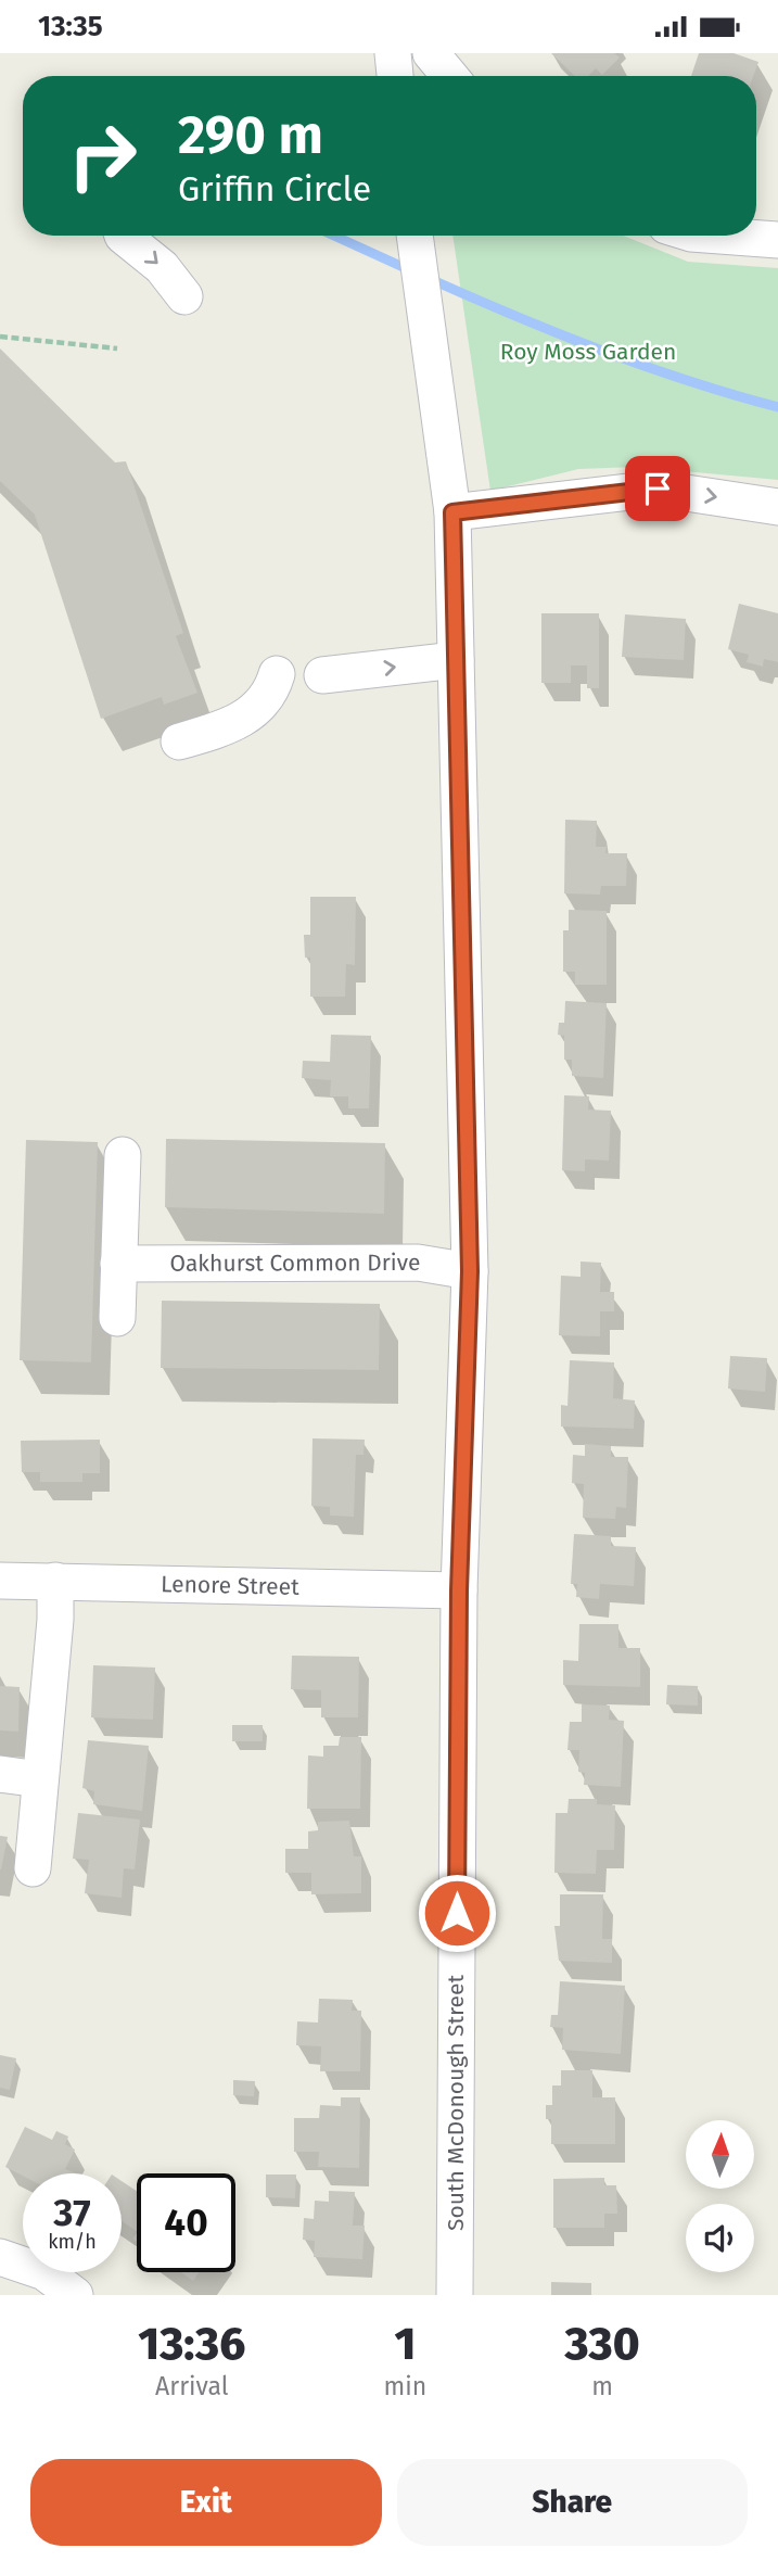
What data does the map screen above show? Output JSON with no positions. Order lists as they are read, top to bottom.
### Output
{
  "streets": {
    "street": ["Oakhurst Common Drive", "Lenore Street", "South McDonough Street"]
  },
  "crossings": [
    ["Oakhurst Common Drive", "South McDonough Street"],
    ["Lenore Street", "South McDonough Street"]
  ],
  "parks": ["Roy Moss Garden"],
  "north": "top",
  "page": {
    "status": "13:35",
    "turn": ["290 m", "Griffin Circle"],
    "speed": "37 km/h",
    "limit": "40",
    "eta": [
      "13:36",
      "Arrival",
      "1",
      "min",
      "330",
      "m"
    ],
    "buttons": ["Exit", "Share"]
  }
}
